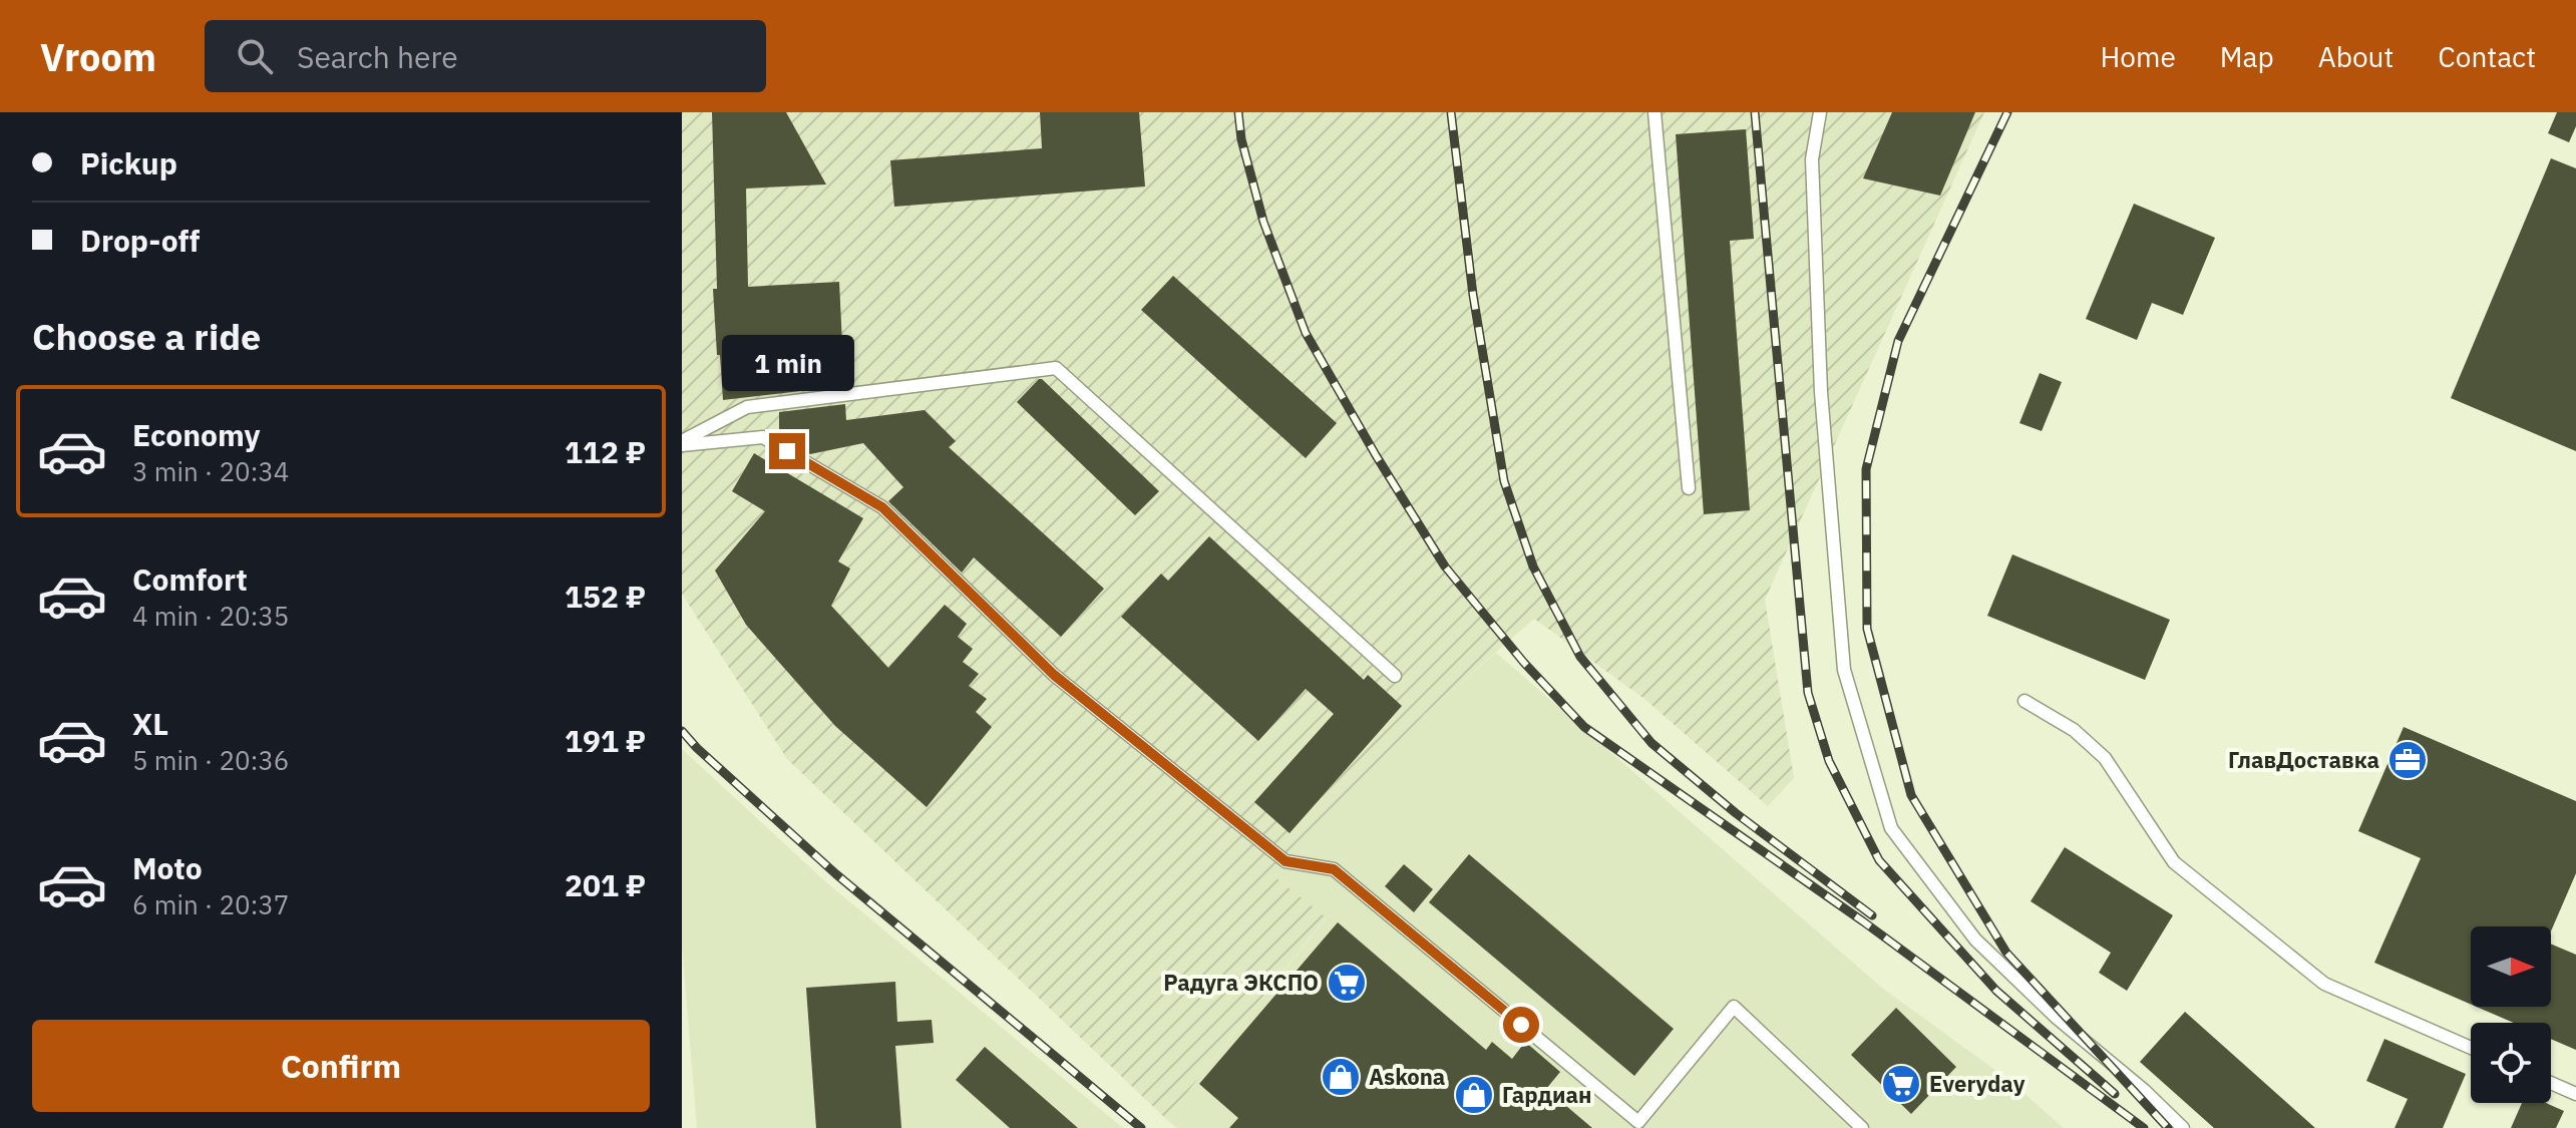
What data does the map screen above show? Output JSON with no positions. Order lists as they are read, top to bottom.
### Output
{
  "places": {
    "office": ["ГлавДоставка"],
    "supermarket": ["Радуга ЭКСПО", "Everyday"],
    "shop": ["Askona", "Гардиан"]
  },
  "north": "right",
  "page": {
    "header": "Vroom",
    "search": "Search here",
    "nav": [
      "Home",
      "Map",
      "About",
      "Contact"
    ],
    "banner": ["Pickup", "Drop-off"],
    "heading": "Choose a ride",
    "bubble": "1 min",
    "list": [
      {
        "name": "Economy",
        "note": "3 min · 20:34",
        "value": "112 ₽"
      },
      {
        "name": "Comfort",
        "note": "4 min · 20:35",
        "value": "152 ₽"
      },
      {
        "name": "XL",
        "note": "5 min · 20:36",
        "value": "191 ₽"
      },
      {
        "name": "Moto",
        "note": "6 min · 20:37",
        "value": "201 ₽"
      }
    ],
    "buttons": "Confirm"
  }
}
